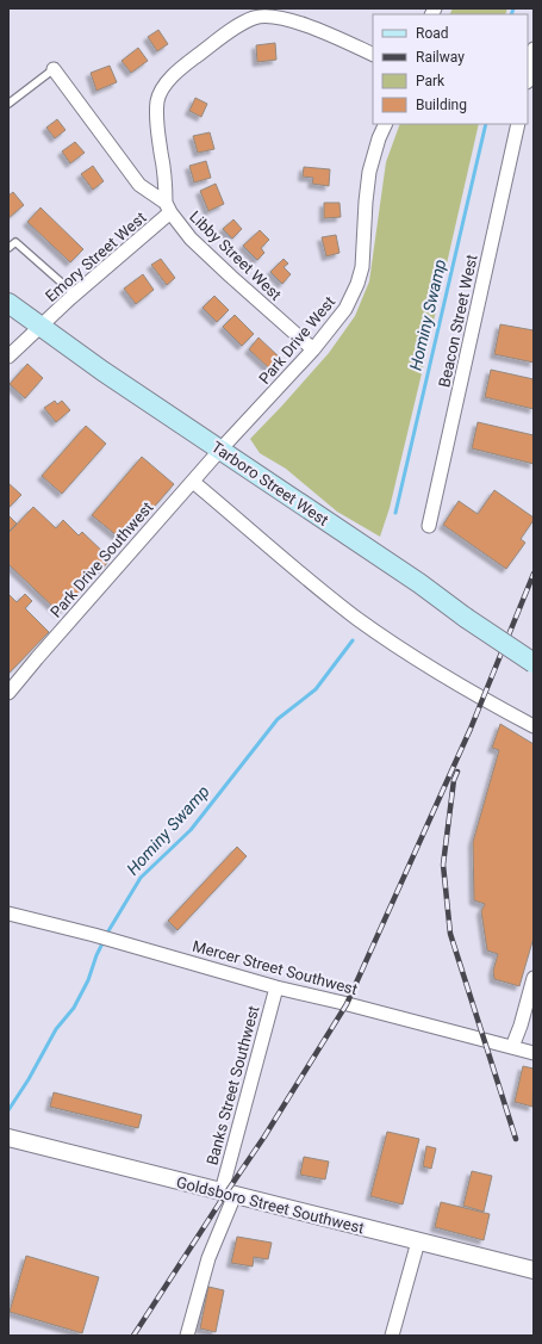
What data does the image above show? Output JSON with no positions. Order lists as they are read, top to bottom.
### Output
{
  "streets": {
    "main road": ["Tarboro Street West"],
    "street": [
      "Libby Street West",
      "Emory Street West",
      "Beacon Street West",
      "Park Drive West",
      "Park Drive Southwest",
      "Mercer Street Southwest",
      "Banks Street Southwest",
      "Goldsboro Street Southwest"
    ]
  },
  "crossings": [
    ["Libby Street West", "Emory Street West"],
    ["Libby Street West", "Park Drive West"],
    ["Emory Street West", "Tarboro Street West"],
    ["Park Drive West", "Tarboro Street West"],
    ["Park Drive West", "Park Drive Southwest"],
    ["Tarboro Street West", "Park Drive Southwest"],
    ["Mercer Street Southwest", "Banks Street Southwest"],
    ["Banks Street Southwest", "Goldsboro Street Southwest"]
  ],
  "water": ["Hominy Swamp"],
  "legend": [
    "Road",
    "Railway",
    "Park",
    "Building"
  ]
}
